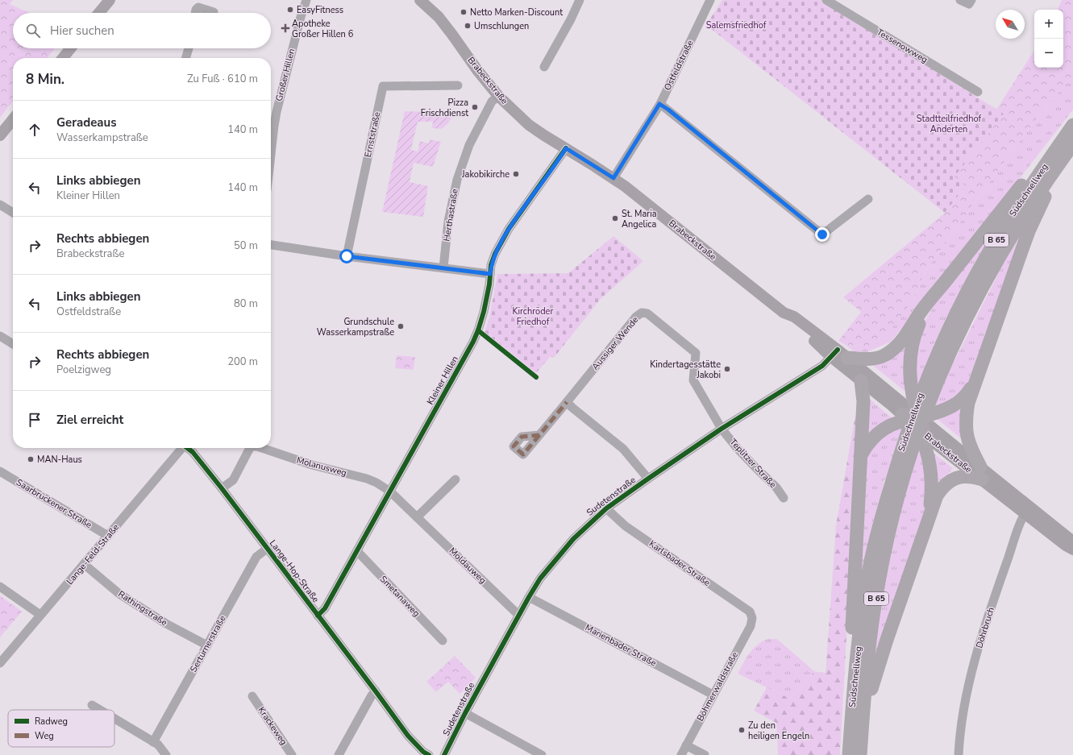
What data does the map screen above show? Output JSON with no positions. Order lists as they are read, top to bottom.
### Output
{
  "streets": {
    "highway": ["Südschnellweg", "B 65"],
    "main road": ["Brabeckstraße"],
    "street": [
      "Tessenowweg",
      "Ostfeldstraße",
      "Großer Hillen",
      "Ernststraße",
      "Herthastraße",
      "Aussiger Wende",
      "Kleiner Hillen",
      "Teplitzer Straße",
      "Molanusweg",
      "Sudetenstraße",
      "Saarbrückener Straße",
      "Lange-Feld-Straße",
      "Karlsbader Straße",
      "Moldauweg",
      "Lange-Hop-Straße",
      "Smetanaweg",
      "Rathingstraße",
      "Döhrbruch",
      "Sertürnerstraße",
      "Marienbader Straße",
      "Böhmerwaldstraße",
      "Krackeweg"
    ]
  },
  "crossings": [
    ["Ostfeldstraße", "Brabeckstraße"],
    ["Brabeckstraße", "Herthastraße"],
    ["Brabeckstraße", "Kleiner Hillen"],
    ["Brabeckstraße", "Sudetenstraße"],
    ["Brabeckstraße", "Döhrbruch"],
    ["Aussiger Wende", "Teplitzer Straße"],
    ["Aussiger Wende", "Sudetenstraße"],
    ["Kleiner Hillen", "Molanusweg"],
    ["Kleiner Hillen", "Moldauweg"],
    ["Kleiner Hillen", "Lange-Hop-Straße"],
    ["Kleiner Hillen", "Smetanaweg"],
    ["Teplitzer Straße", "Sudetenstraße"],
    ["Molanusweg", "Moldauweg"],
    ["Molanusweg", "Lange-Hop-Straße"],
    ["Sudetenstraße", "Karlsbader Straße"],
    ["Sudetenstraße", "Moldauweg"],
    ["Sudetenstraße", "Marienbader Straße"],
    ["Saarbrückener Straße", "Lange-Feld-Straße"],
    ["Lange-Feld-Straße", "Rathingstraße"],
    ["Karlsbader Straße", "Böhmerwaldstraße"],
    ["Lange-Hop-Straße", "Sertürnerstraße"],
    ["Rathingstraße", "Sertürnerstraße"],
    ["Marienbader Straße", "Böhmerwaldstraße"]
  ],
  "parks": ["Salemsfriedhof", "Stadtteilfriedhof Anderten", "Kirchröder Friedhof"],
  "places": {
    "other": [
      "EasyFitness",
      "Netto Marken-Discount",
      "Umschlungen",
      "Pizza Frischdienst",
      "Jakobikirche",
      "St. Maria Angelica",
      "Grundschule Wasserkampstraße",
      "Kindertagesstätte Jakobi",
      "MAN-Haus",
      "Zu den heiligen Engeln"
    ],
    "health": ["Apotheke Großer Hillen 6"]
  },
  "legend": ["Radweg", "Weg"],
  "north": "top left",
  "page": {
    "map_buttons": ["+", "−"],
    "search": "Hier suchen",
    "heading": ["8 Min.", "Zu Fuß · 610 m"],
    "list": [
      ["Geradeaus", "Wasserkampstraße", "140 m"],
      ["Links abbiegen", "Kleiner Hillen", "140 m"],
      ["Rechts abbiegen", "Brabeckstraße", "50 m"],
      ["Links abbiegen", "Ostfeldstraße", "80 m"],
      ["Rechts abbiegen", "Poelzigweg", "200 m"],
      "Ziel erreicht"
    ]
  }
}
